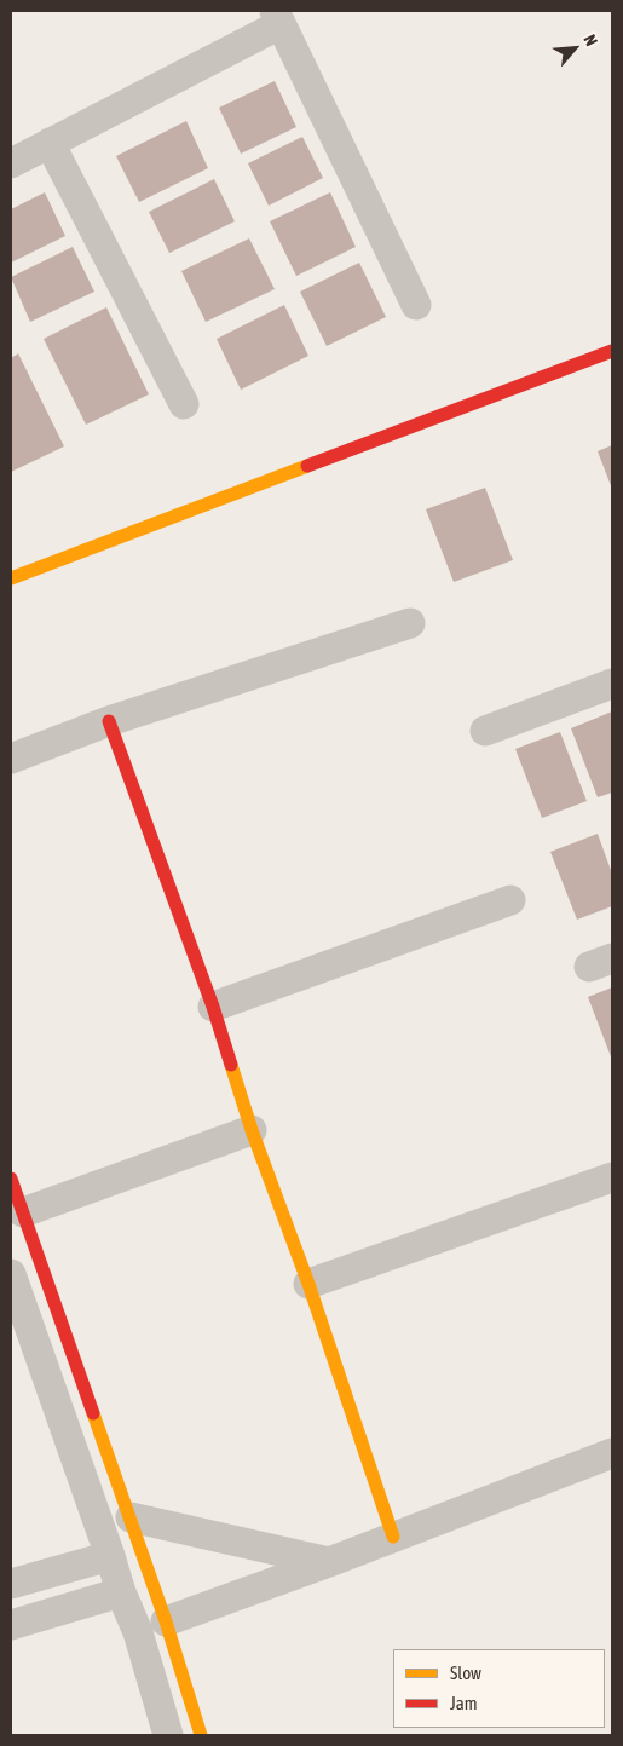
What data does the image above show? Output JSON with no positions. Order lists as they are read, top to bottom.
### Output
{
  "legend": ["Slow", "Jam"],
  "north": "top right"
}
